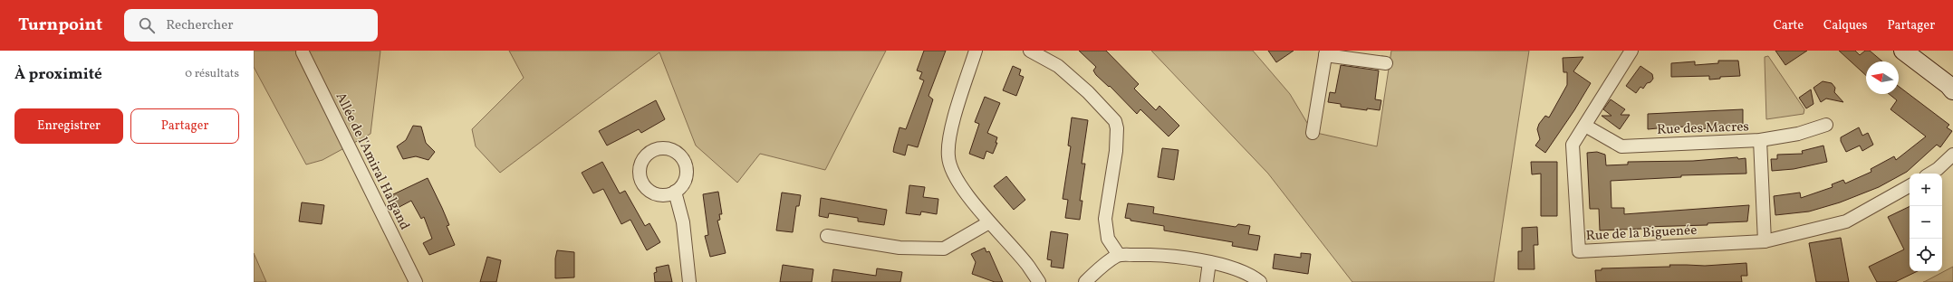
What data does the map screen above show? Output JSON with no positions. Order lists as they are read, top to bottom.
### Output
{
  "streets": {
    "street": ["Rue des Macres", "Allée de l'Amiral Halgand", "Rue de la Biguenée"]
  },
  "crossings": [
    ["Rue des Macres", "Rue de la Biguenée"]
  ],
  "north": "left",
  "page": {
    "header": "Turnpoint",
    "search": "Rechercher",
    "nav": ["Carte", "Calques", "Partager"],
    "heading": ["À proximité", "0 résultats"],
    "buttons": ["Enregistrer", "Partager"],
    "map_buttons": ["+", "−"]
  }
}
